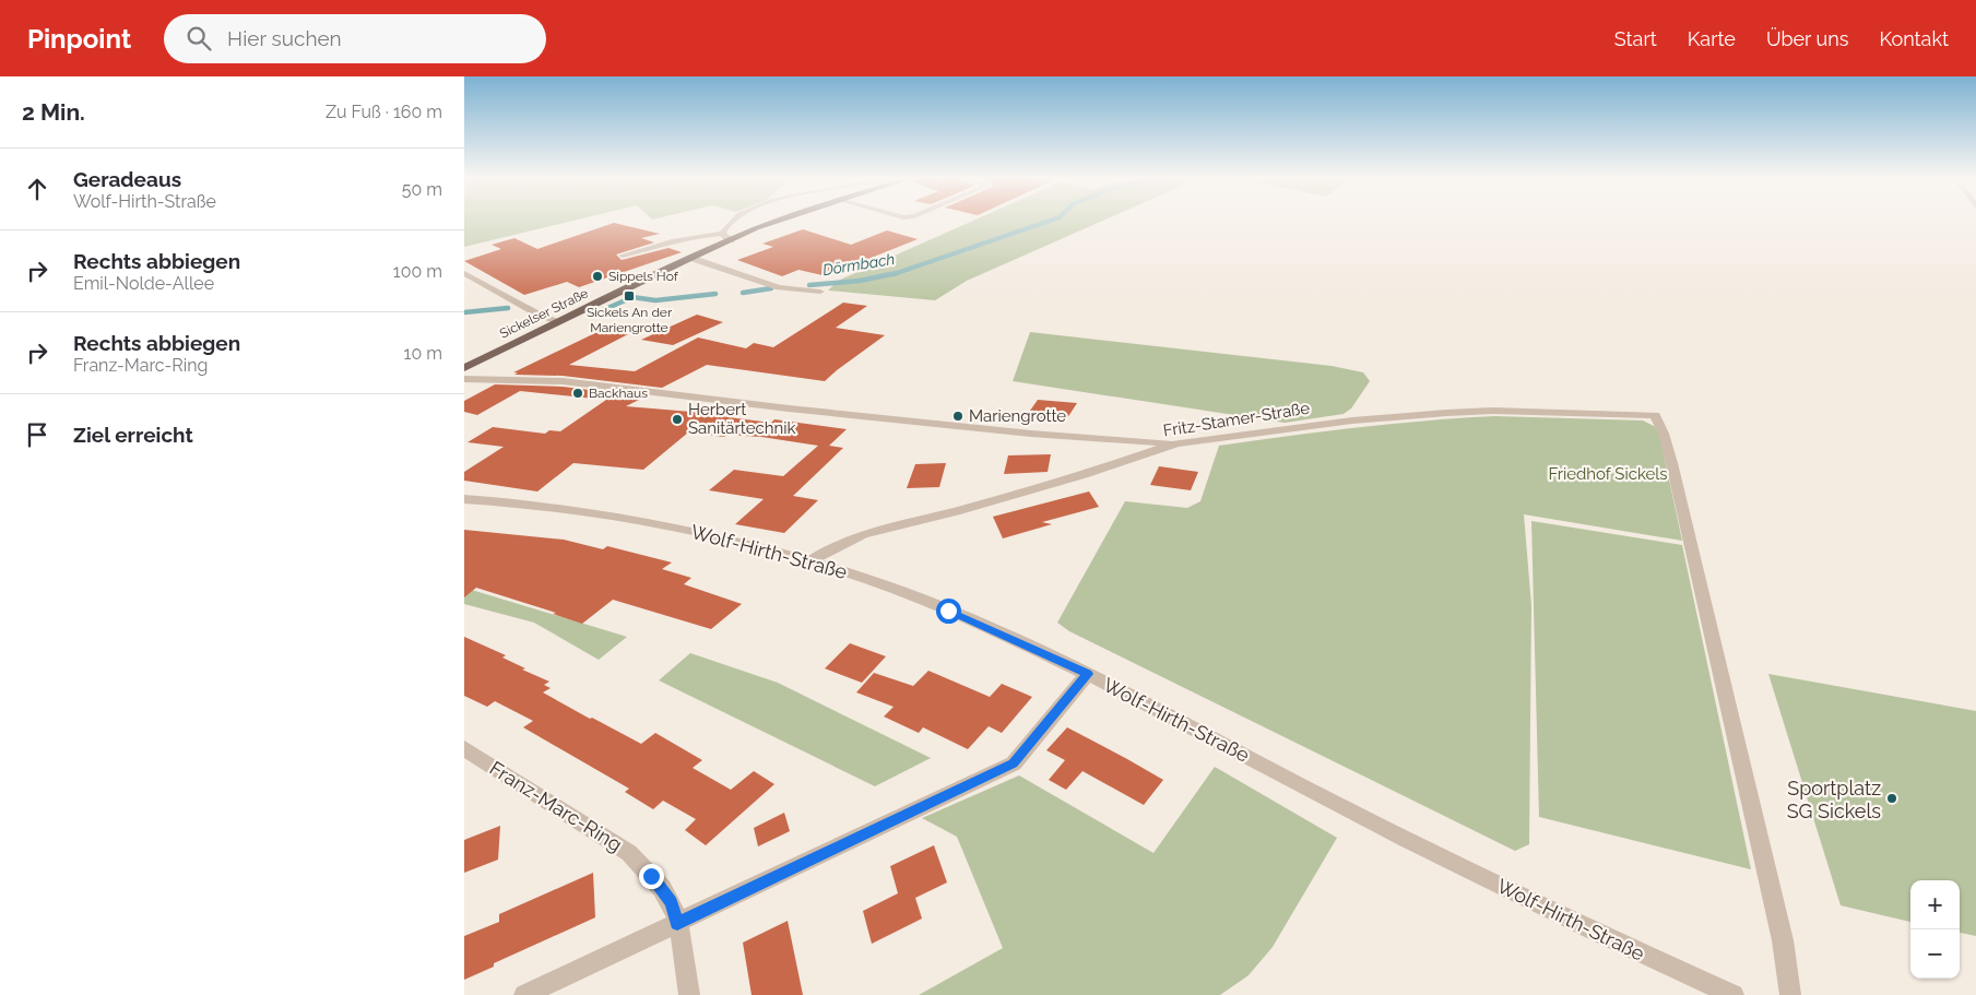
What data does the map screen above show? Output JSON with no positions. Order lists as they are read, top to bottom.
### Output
{
  "streets": {
    "main road": ["Sickelser Straße"],
    "street": ["Fritz-Stamer-Straße", "Wolf-Hirth-Straße", "Franz-Marc-Ring"]
  },
  "crossings": [
    ["Fritz-Stamer-Straße", "Wolf-Hirth-Straße"]
  ],
  "water": ["Dörmbach"],
  "parks": ["Friedhof Sickels"],
  "places": {
    "other": [
      "Sippels Hof",
      "Backhaus",
      "Mariengrotte",
      "Herbert Sanitärtechnik",
      "Sportplatz SG Sickels"
    ],
    "transit": ["Sickels An der Mariengrotte"]
  },
  "page": {
    "header": "Pinpoint",
    "search": "Hier suchen",
    "nav": [
      "Start",
      "Karte",
      "Über uns",
      "Kontakt"
    ],
    "heading": ["2 Min.", "Zu Fuß · 160 m"],
    "list": [
      ["Geradeaus", "Wolf-Hirth-Straße", "50 m"],
      ["Rechts abbiegen", "Emil-Nolde-Allee", "100 m"],
      ["Rechts abbiegen", "Franz-Marc-Ring", "10 m"],
      "Ziel erreicht"
    ],
    "map_buttons": ["+", "−"]
  }
}
